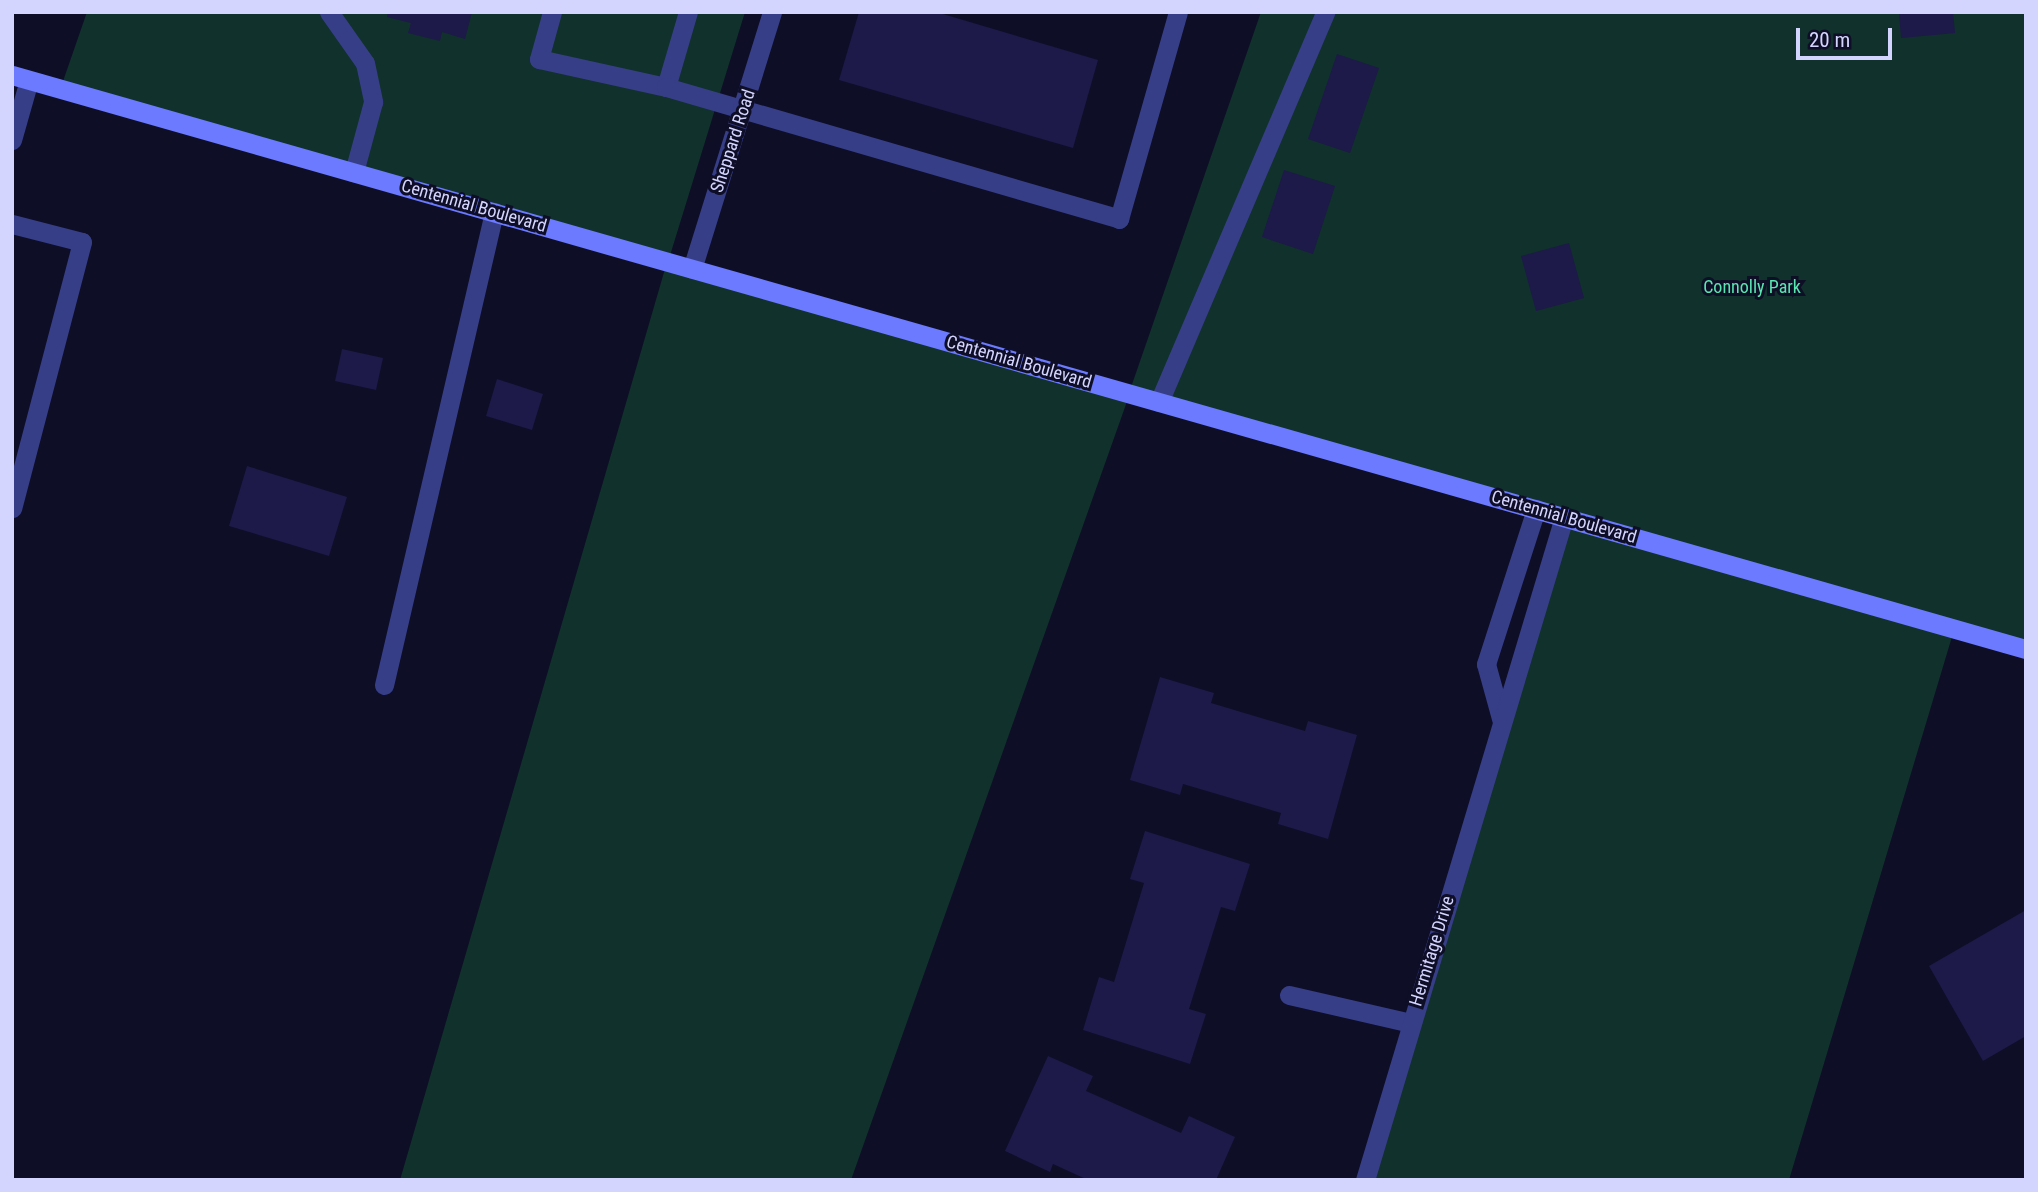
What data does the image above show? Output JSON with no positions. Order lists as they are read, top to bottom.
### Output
{
  "streets": {
    "main road": ["Centennial Boulevard"],
    "street": ["Sheppard Road", "Hermitage Drive"]
  },
  "crossings": [
    ["Sheppard Road", "Centennial Boulevard"],
    ["Centennial Boulevard", "Hermitage Drive"]
  ],
  "parks": ["Connolly Park"],
  "scale_bar": "20 m"
}
